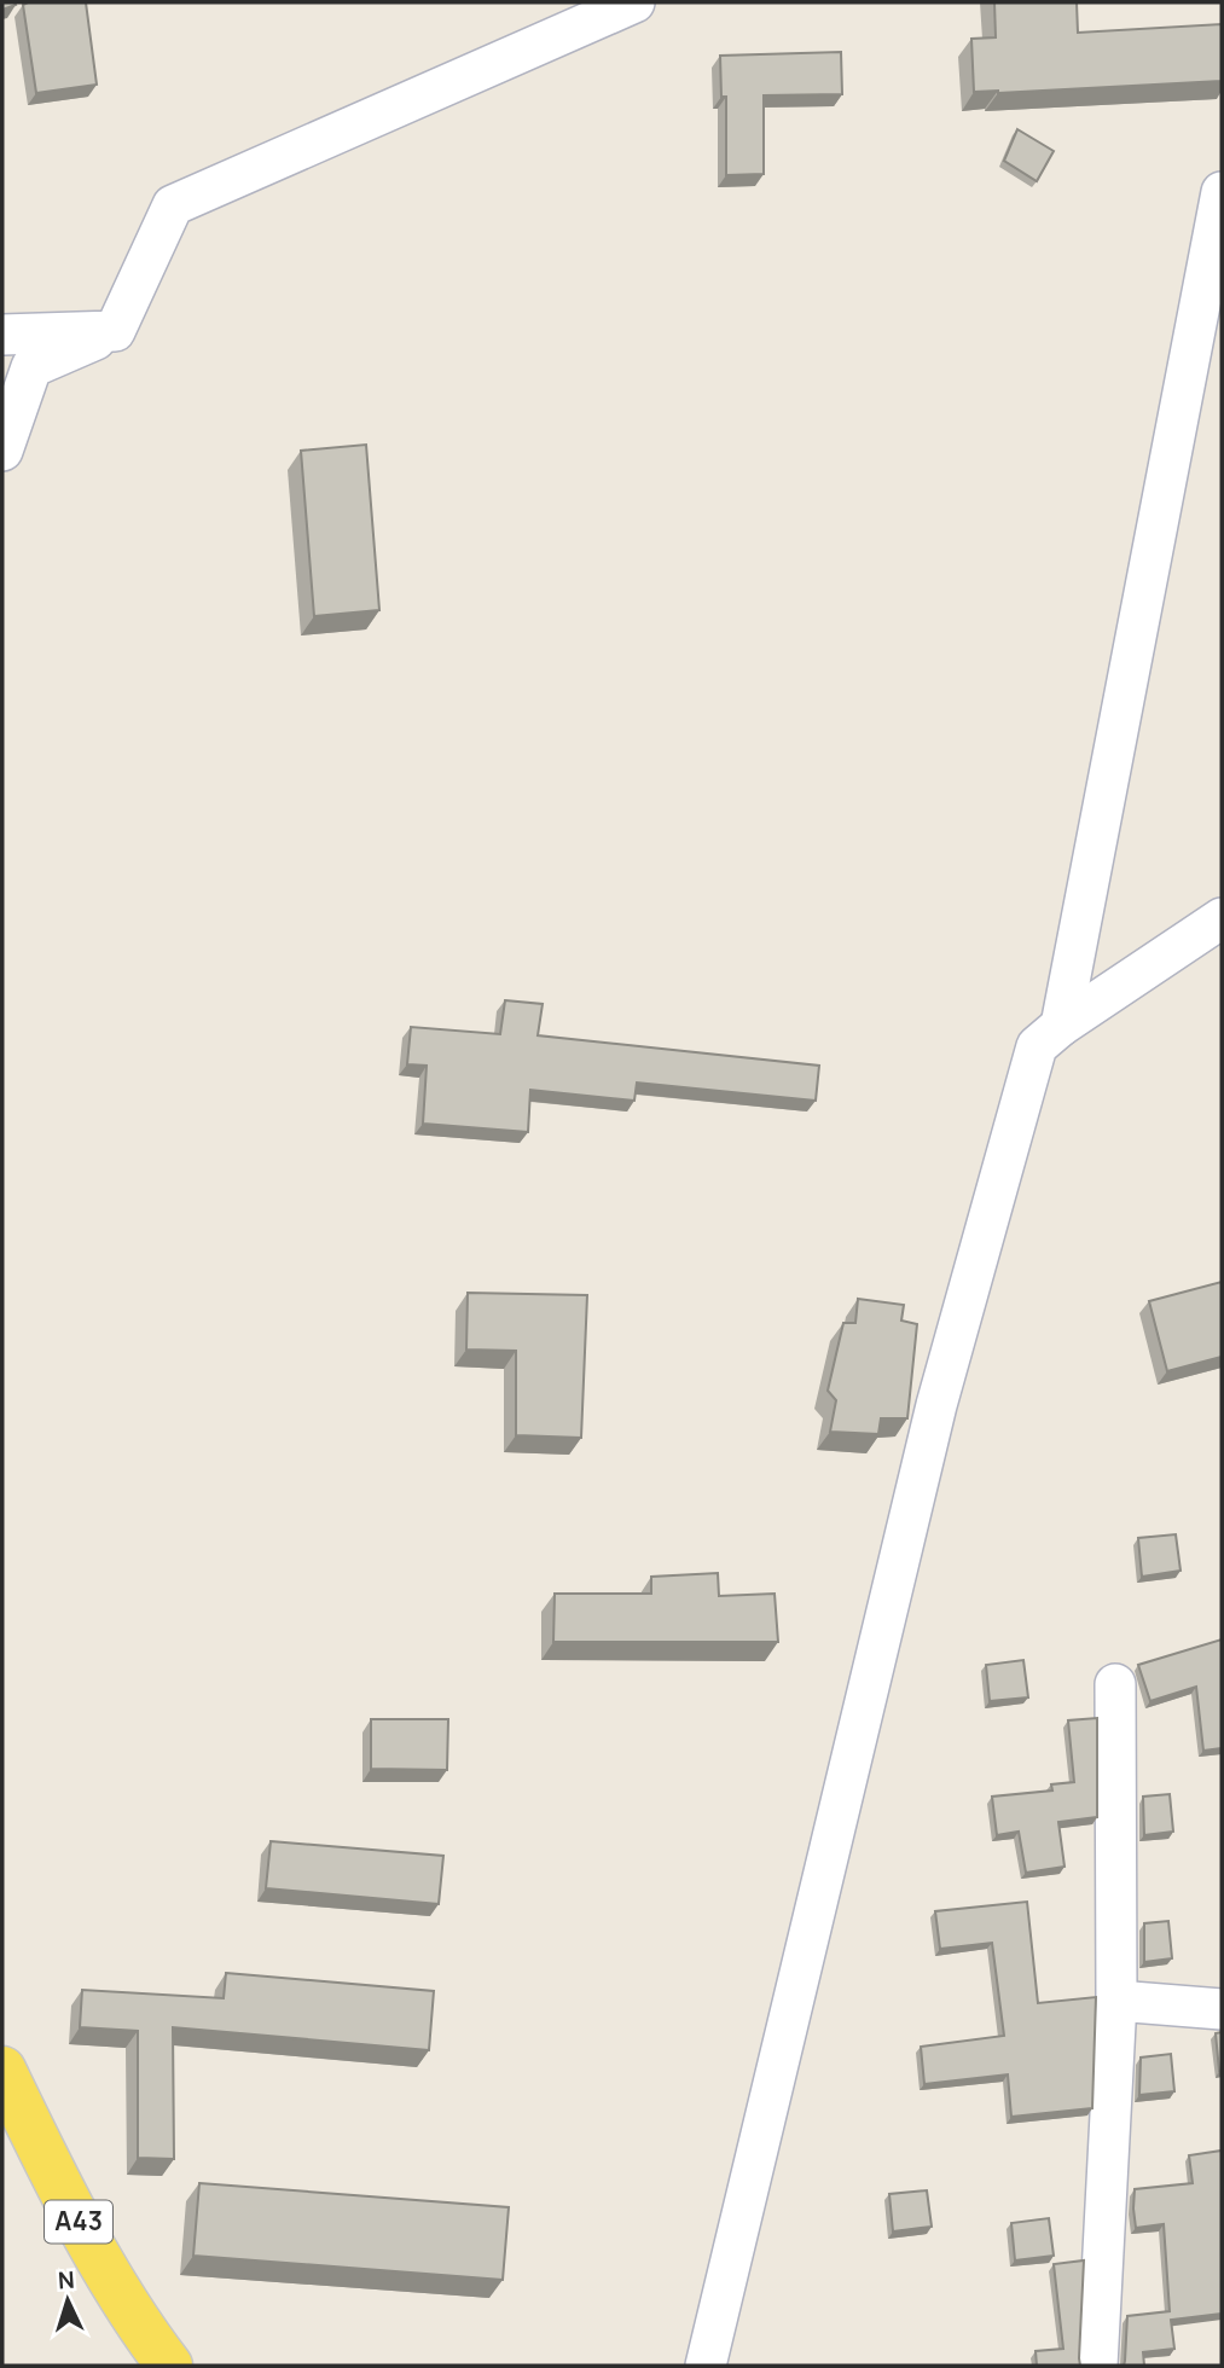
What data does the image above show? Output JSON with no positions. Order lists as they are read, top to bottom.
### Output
{
  "streets": {
    "main road": ["A43"]
  },
  "north": "top"
}
